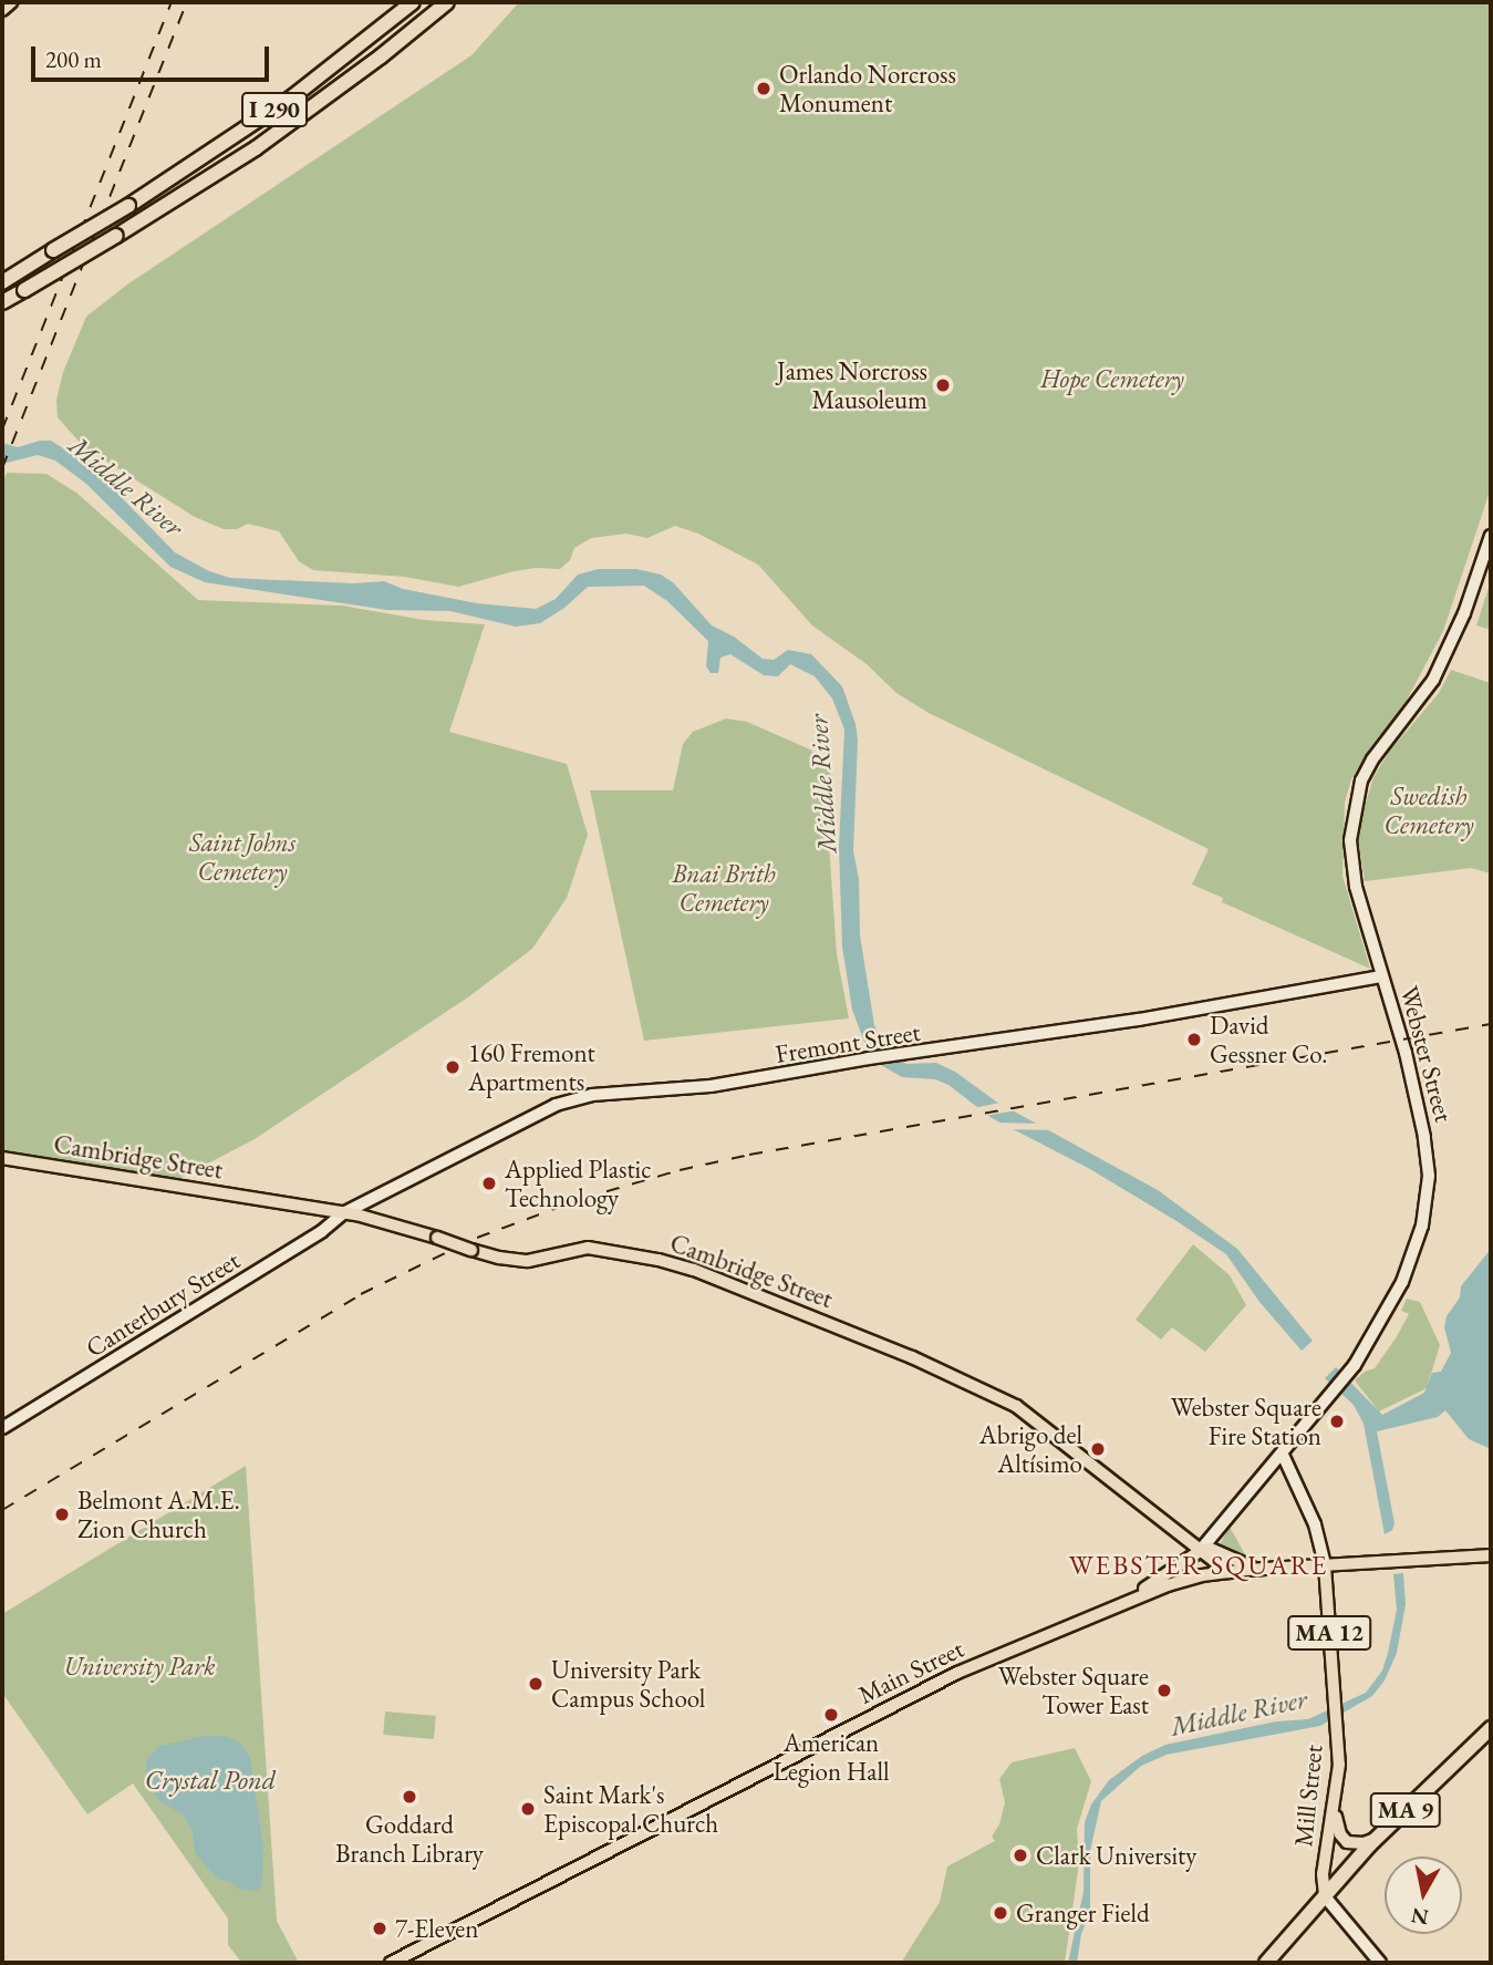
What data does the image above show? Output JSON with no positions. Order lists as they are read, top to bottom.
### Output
{
  "streets": {
    "highway": ["I 290", "MA 9"],
    "main road": [
      "Webster Street",
      "Cambridge Street",
      "MA 12",
      "Main Street",
      "Mill Street"
    ],
    "street": ["Fremont Street", "Canterbury Street"]
  },
  "crossings": [
    ["Fremont Street", "Webster Street"],
    ["Fremont Street", "Cambridge Street"],
    ["Fremont Street", "Canterbury Street"],
    ["Webster Street", "Cambridge Street"],
    ["Webster Street", "MA 12"],
    ["Webster Street", "Main Street"],
    ["Cambridge Street", "Canterbury Street"],
    ["Cambridge Street", "Main Street"],
    ["MA 12", "Main Street"],
    ["MA 12", "Mill Street"],
    ["Main Street", "Mill Street"],
    ["Mill Street", "MA 9"]
  ],
  "districts": ["WEBSTER SQUARE"],
  "water": ["Middle River", "Crystal Pond"],
  "parks": [
    "Hope Cemetery",
    "Swedish Cemetery",
    "Saint Johns Cemetery",
    "Bnai Brith Cemetery",
    "University Park"
  ],
  "places": [
    "Orlando Norcross Monument",
    "James Norcross Mausoleum",
    "David Gessner Co.",
    "160 Fremont Apartments",
    "Applied Plastic Technology",
    "Webster Square Fire Station",
    "Abrigo del Altísimo",
    "Belmont A.M.E. Zion Church",
    "University Park Campus School",
    "Webster Square Tower East",
    "American Legion Hall",
    "Goddard Branch Library",
    "Saint Mark's Episcopal Church",
    "Clark University",
    "Granger Field",
    "7-Eleven"
  ],
  "scale_bar": "200 m",
  "north": "bottom"
}
